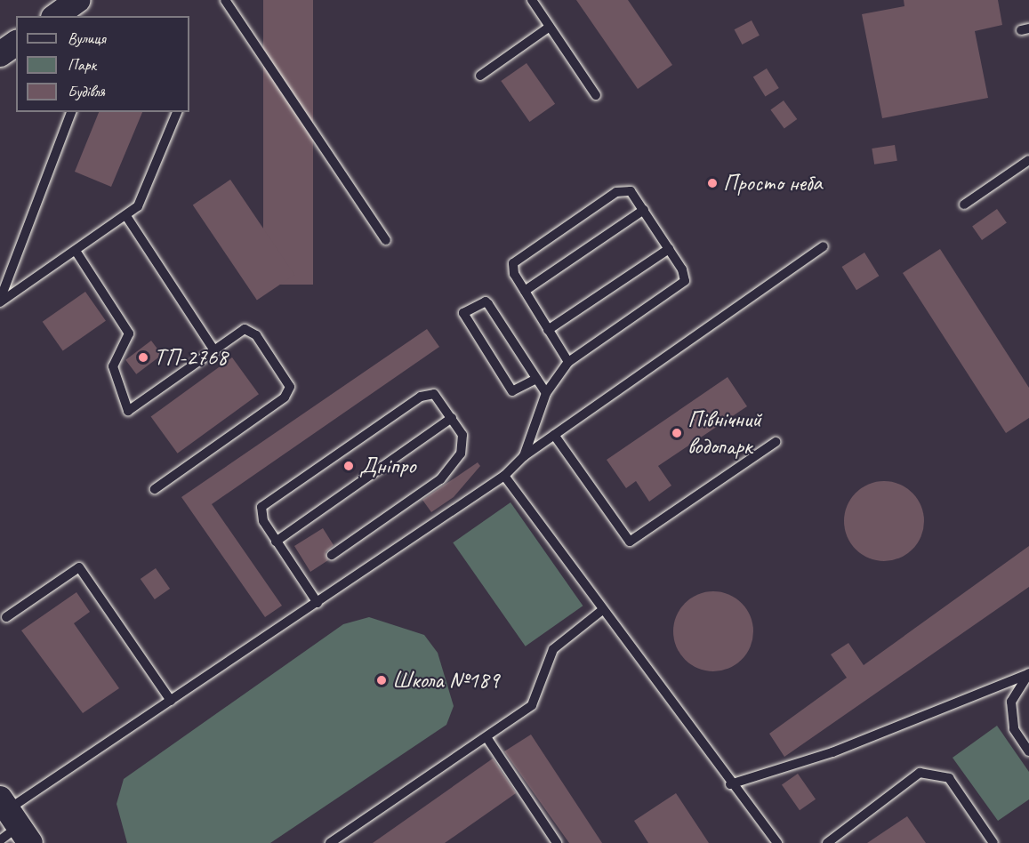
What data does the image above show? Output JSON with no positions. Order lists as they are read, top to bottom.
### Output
{
  "places": [
    "Просто неба",
    "ТП-2768",
    "Північний водопарк",
    "Дніпро",
    "Школа №189"
  ],
  "legend": ["Вулиця", "Парк", "Будівля"]
}
